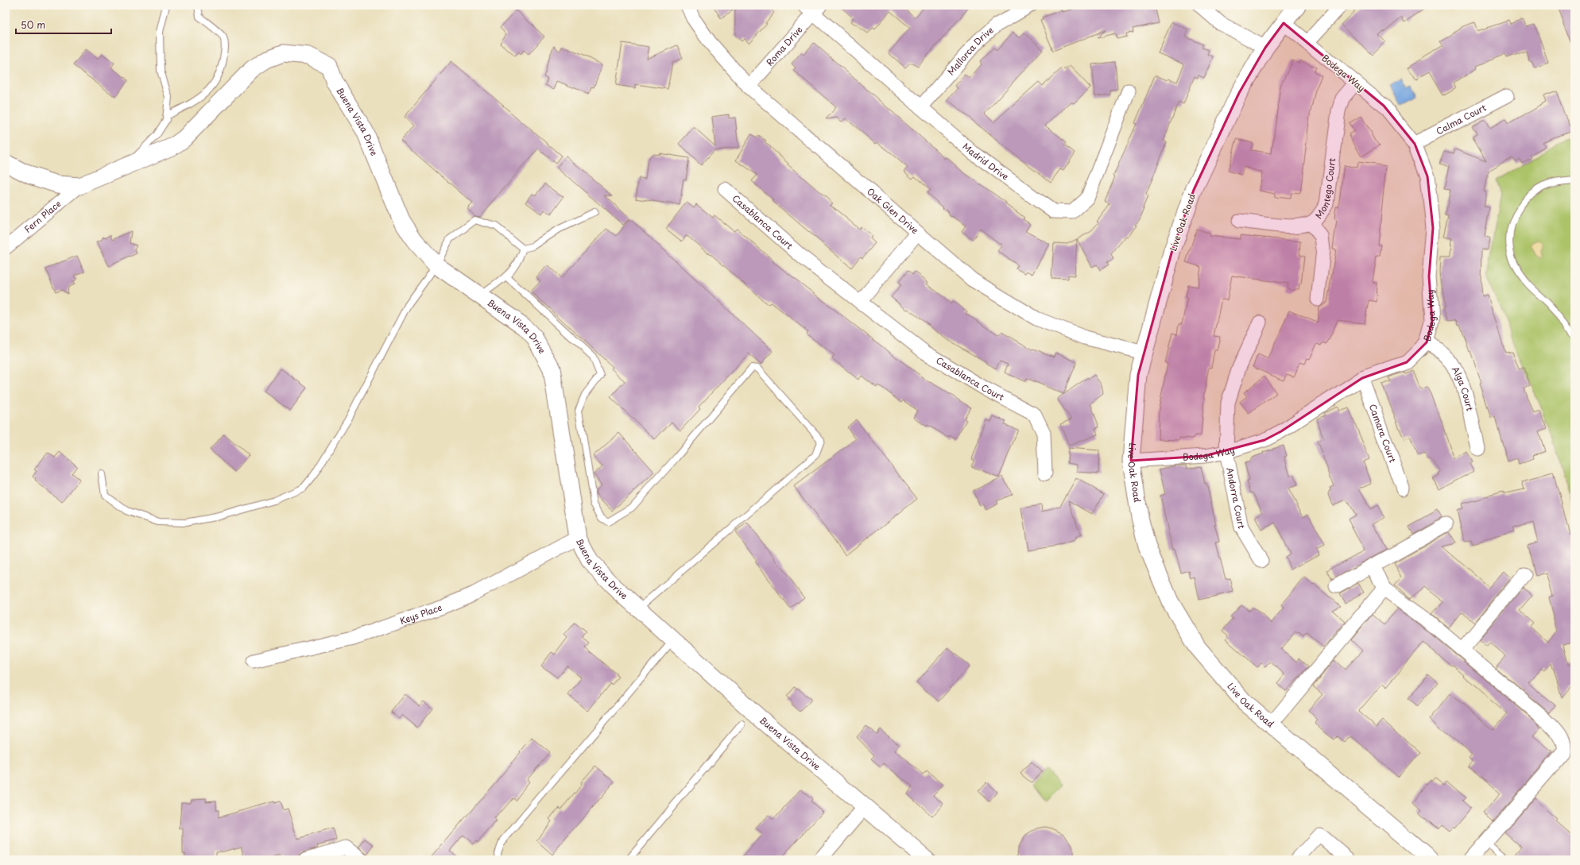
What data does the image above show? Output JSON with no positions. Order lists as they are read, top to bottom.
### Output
{
  "streets": {
    "street": [
      "Roma Drive",
      "Mallorca Drive",
      "Bodega Way",
      "Calma Court",
      "Buena Vista Drive",
      "Madrid Drive",
      "Montego Court",
      "Oak Glen Drive",
      "Fern Place",
      "Casablanca Court",
      "Live Oak Road",
      "Alga Court",
      "Camara Court",
      "Andorra Court",
      "Keys Place"
    ]
  },
  "crossings": [
    ["Roma Drive", "Madrid Drive"],
    ["Roma Drive", "Oak Glen Drive"],
    ["Mallorca Drive", "Madrid Drive"],
    ["Bodega Way", "Calma Court"],
    ["Bodega Way", "Montego Court"],
    ["Bodega Way", "Live Oak Road"],
    ["Bodega Way", "Alga Court"],
    ["Bodega Way", "Camara Court"],
    ["Bodega Way", "Andorra Court"],
    ["Buena Vista Drive", "Fern Place"],
    ["Buena Vista Drive", "Keys Place"],
    ["Oak Glen Drive", "Live Oak Road"]
  ],
  "scale_bar": "50 m"
}
